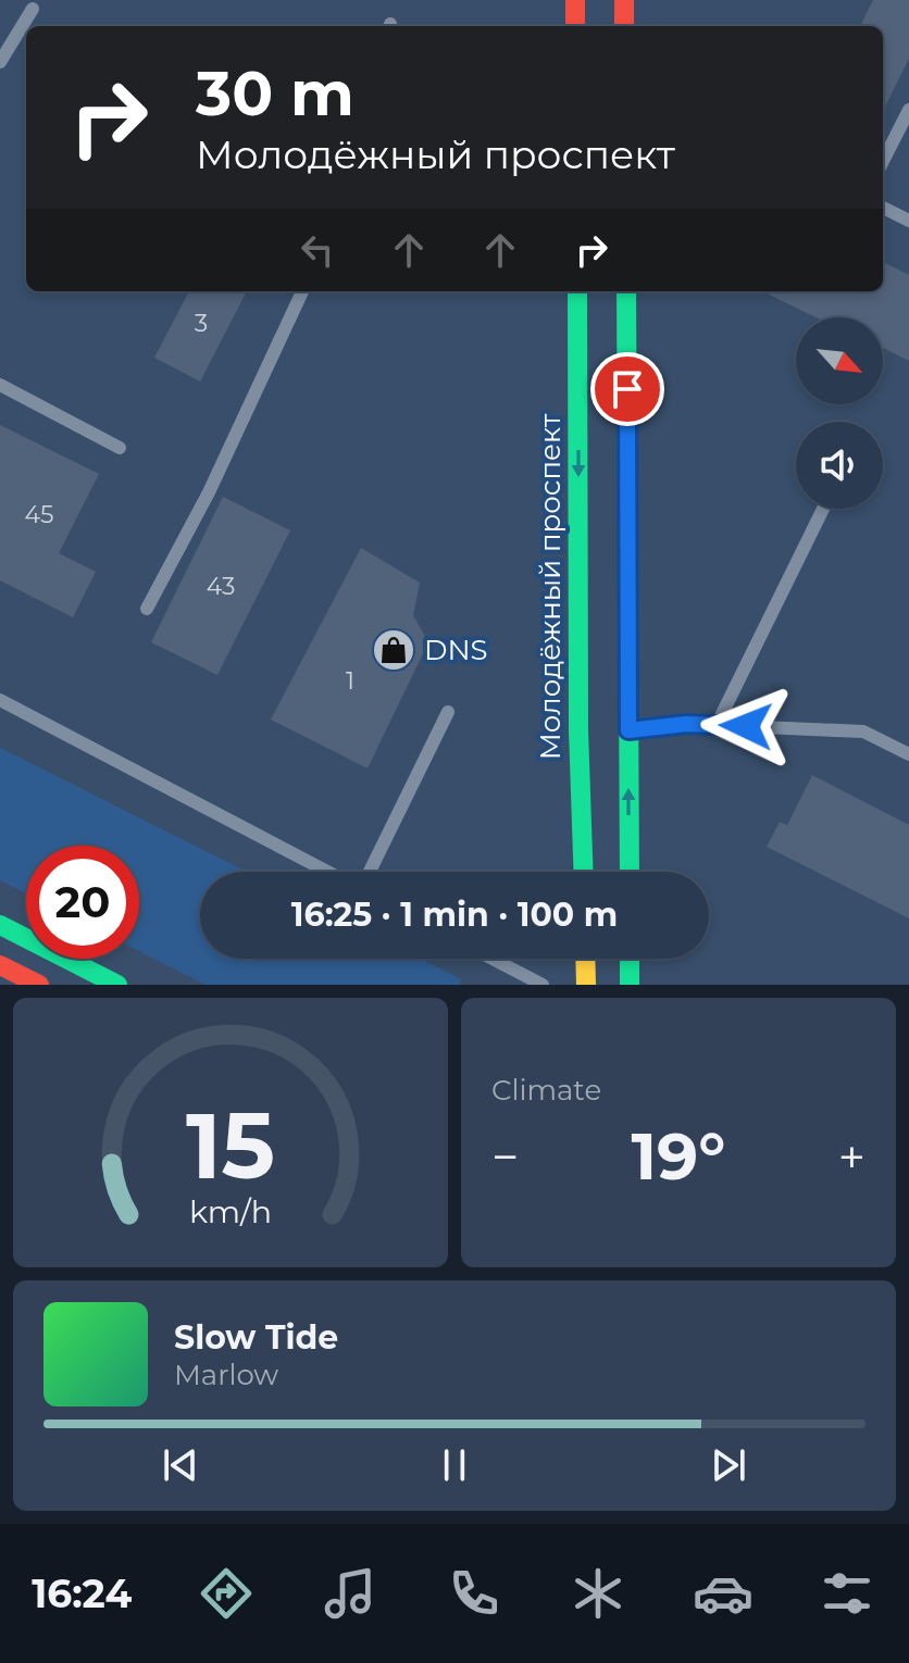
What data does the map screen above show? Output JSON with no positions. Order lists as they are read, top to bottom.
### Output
{
  "streets": {
    "main road": ["Молодёжный проспект"]
  },
  "places": {
    "shop": ["DNS"]
  },
  "house_numbers": [
    "3",
    "45",
    "43",
    "1"
  ],
  "north": "bottom right",
  "page": {
    "turn": ["30 m", "Молодёжный проспект"],
    "limit": "20",
    "trip": "16:25 · 1 min · 100 m",
    "tile": "Climate",
    "heat": ["−", "19°", "+"],
    "song": ["Slow Tide", "Marlow"],
    "tabs": "16:24",
    "gauge": ["15", "km/h"]
  }
}
